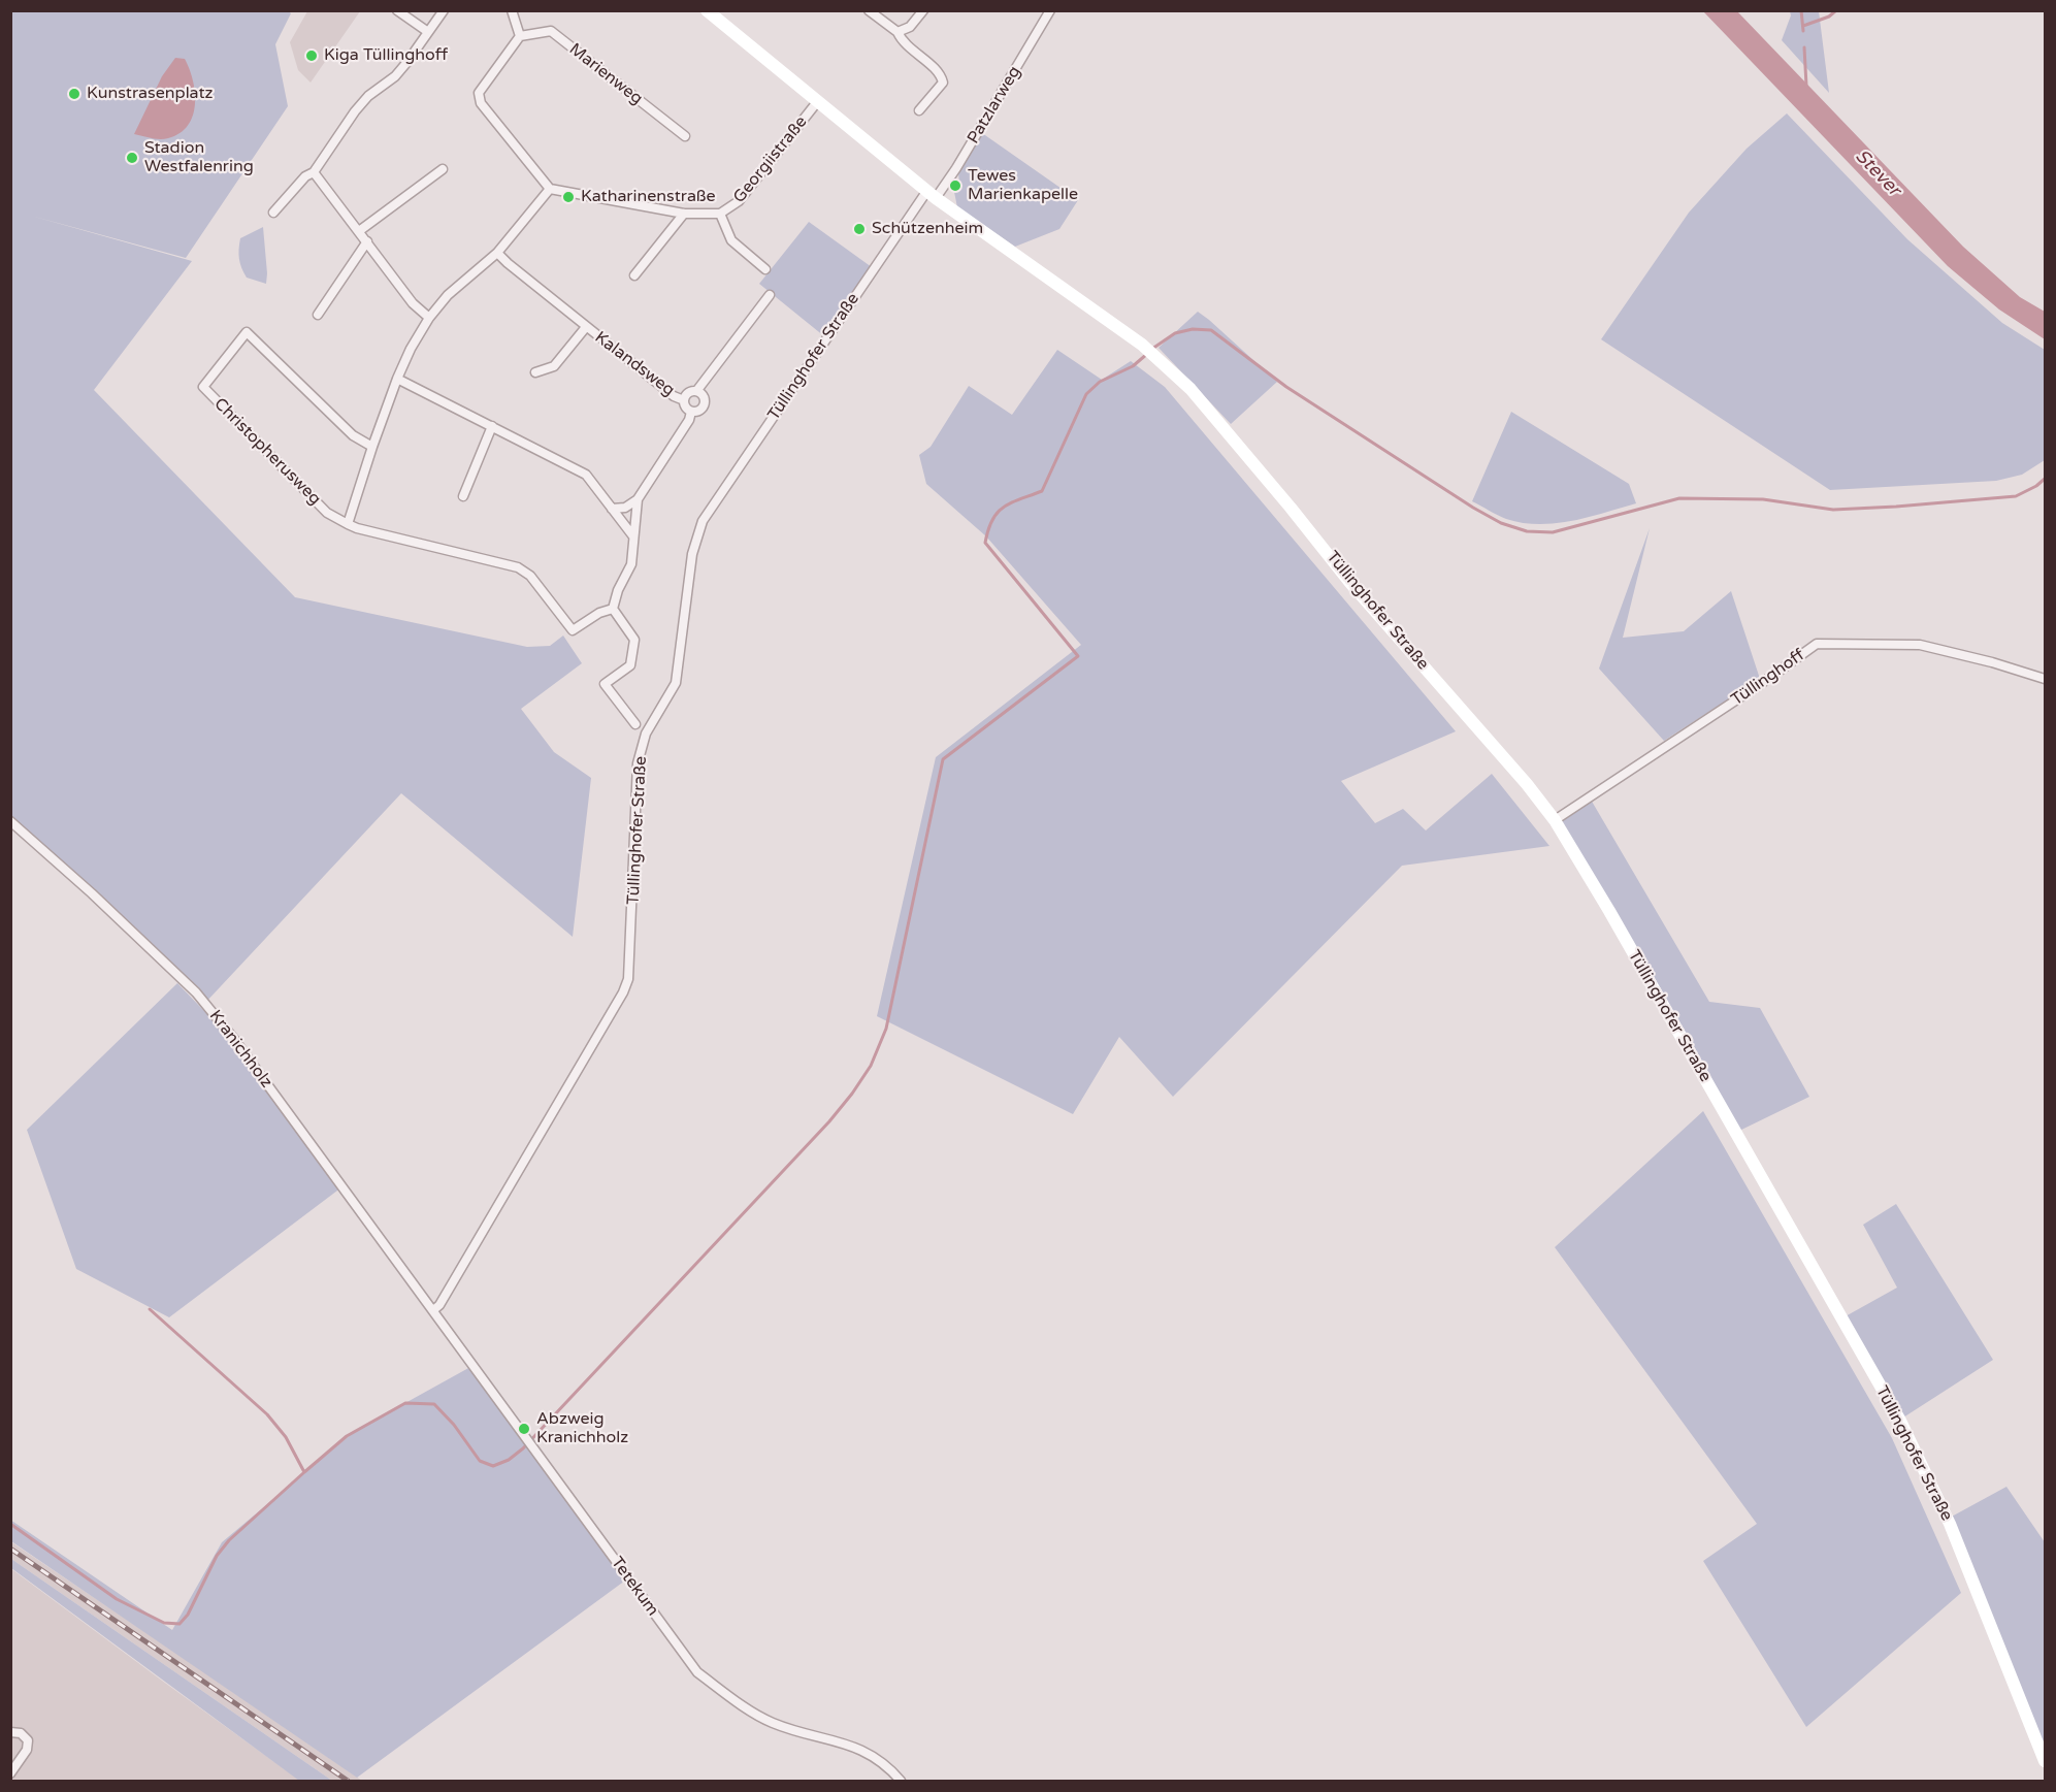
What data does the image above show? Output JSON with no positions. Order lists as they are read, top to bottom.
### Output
{
  "streets": {
    "main road": ["Tüllinghofer Straße"],
    "street": [
      "Marienweg",
      "Patzlarweg",
      "Georgiistraße",
      "Kalandsweg",
      "Christopherusweg",
      "Tüllinghoff",
      "Kranichholz",
      "Tetekum"
    ]
  },
  "crossings": [
    ["Patzlarweg", "Tüllinghofer Straße"],
    ["Tüllinghofer Straße", "Tüllinghoff"],
    ["Tüllinghofer Straße", "Kranichholz"],
    ["Tüllinghofer Straße", "Tetekum"],
    ["Kranichholz", "Tetekum"]
  ],
  "water": ["Stever"],
  "places": [
    "Kiga Tüllinghoff",
    "Kunstrasenplatz",
    "Stadion Westfalenring",
    "Tewes Marienkapelle",
    "Katharinenstraße",
    "Schützenheim",
    "Abzweig Kranichholz"
  ]
}
